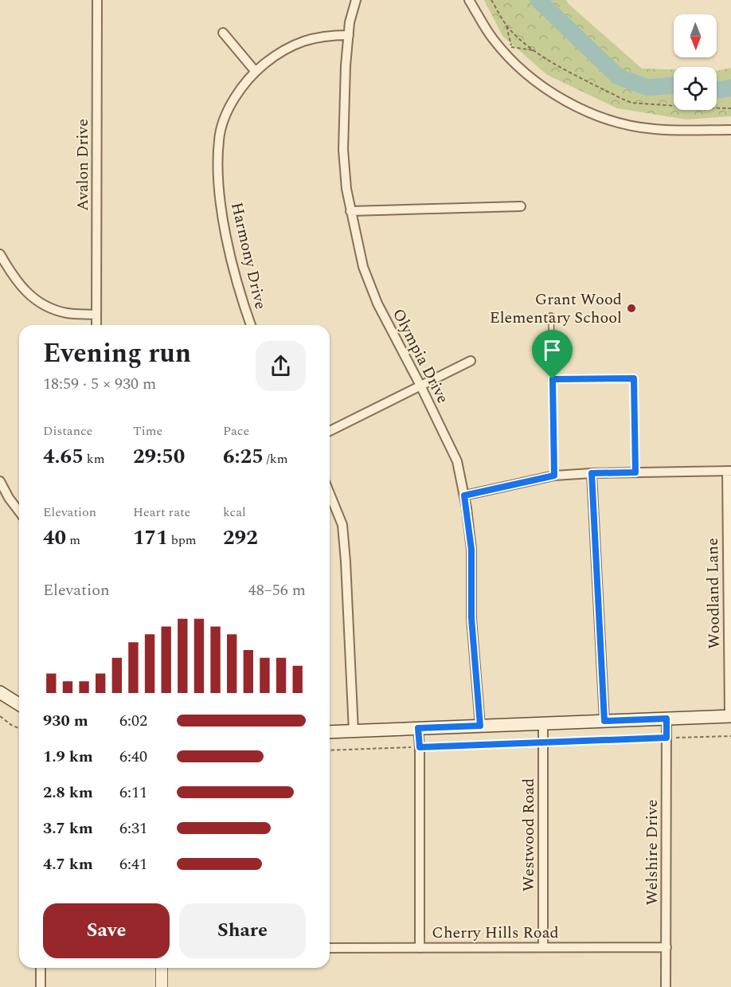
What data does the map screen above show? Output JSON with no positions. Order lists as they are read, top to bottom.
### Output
{
  "streets": {
    "street": [
      "Avalon Drive",
      "Harmony Drive",
      "Olympia Drive",
      "Woodland Lane",
      "Westwood Road",
      "Welshire Drive",
      "Cherry Hills Road"
    ]
  },
  "crossings": [
    ["Harmony Drive", "Olympia Drive"],
    ["Westwood Road", "Cherry Hills Road"],
    ["Welshire Drive", "Cherry Hills Road"]
  ],
  "places": ["Grant Wood Elementary School"],
  "north": "bottom",
  "page": {
    "heading": ["Evening run", "18:59 · 5 × 930 m"],
    "stats": [
      ["Distance", "4.65 km"],
      ["Time", "29:50"],
      ["Pace", "6:25 /km"],
      ["Elevation", "40 m"],
      ["Heart rate", "171 bpm"],
      ["kcal", "292"]
    ],
    "chart": ["Elevation", "48–56 m"],
    "list": [
      {
        "name": "930 m",
        "note": "6:02"
      },
      {
        "name": "1.9 km",
        "note": "6:40"
      },
      {
        "name": "2.8 km",
        "note": "6:11"
      },
      {
        "name": "3.7 km",
        "note": "6:31"
      },
      {
        "name": "4.7 km",
        "note": "6:41"
      }
    ],
    "buttons": ["Save", "Share"]
  }
}
